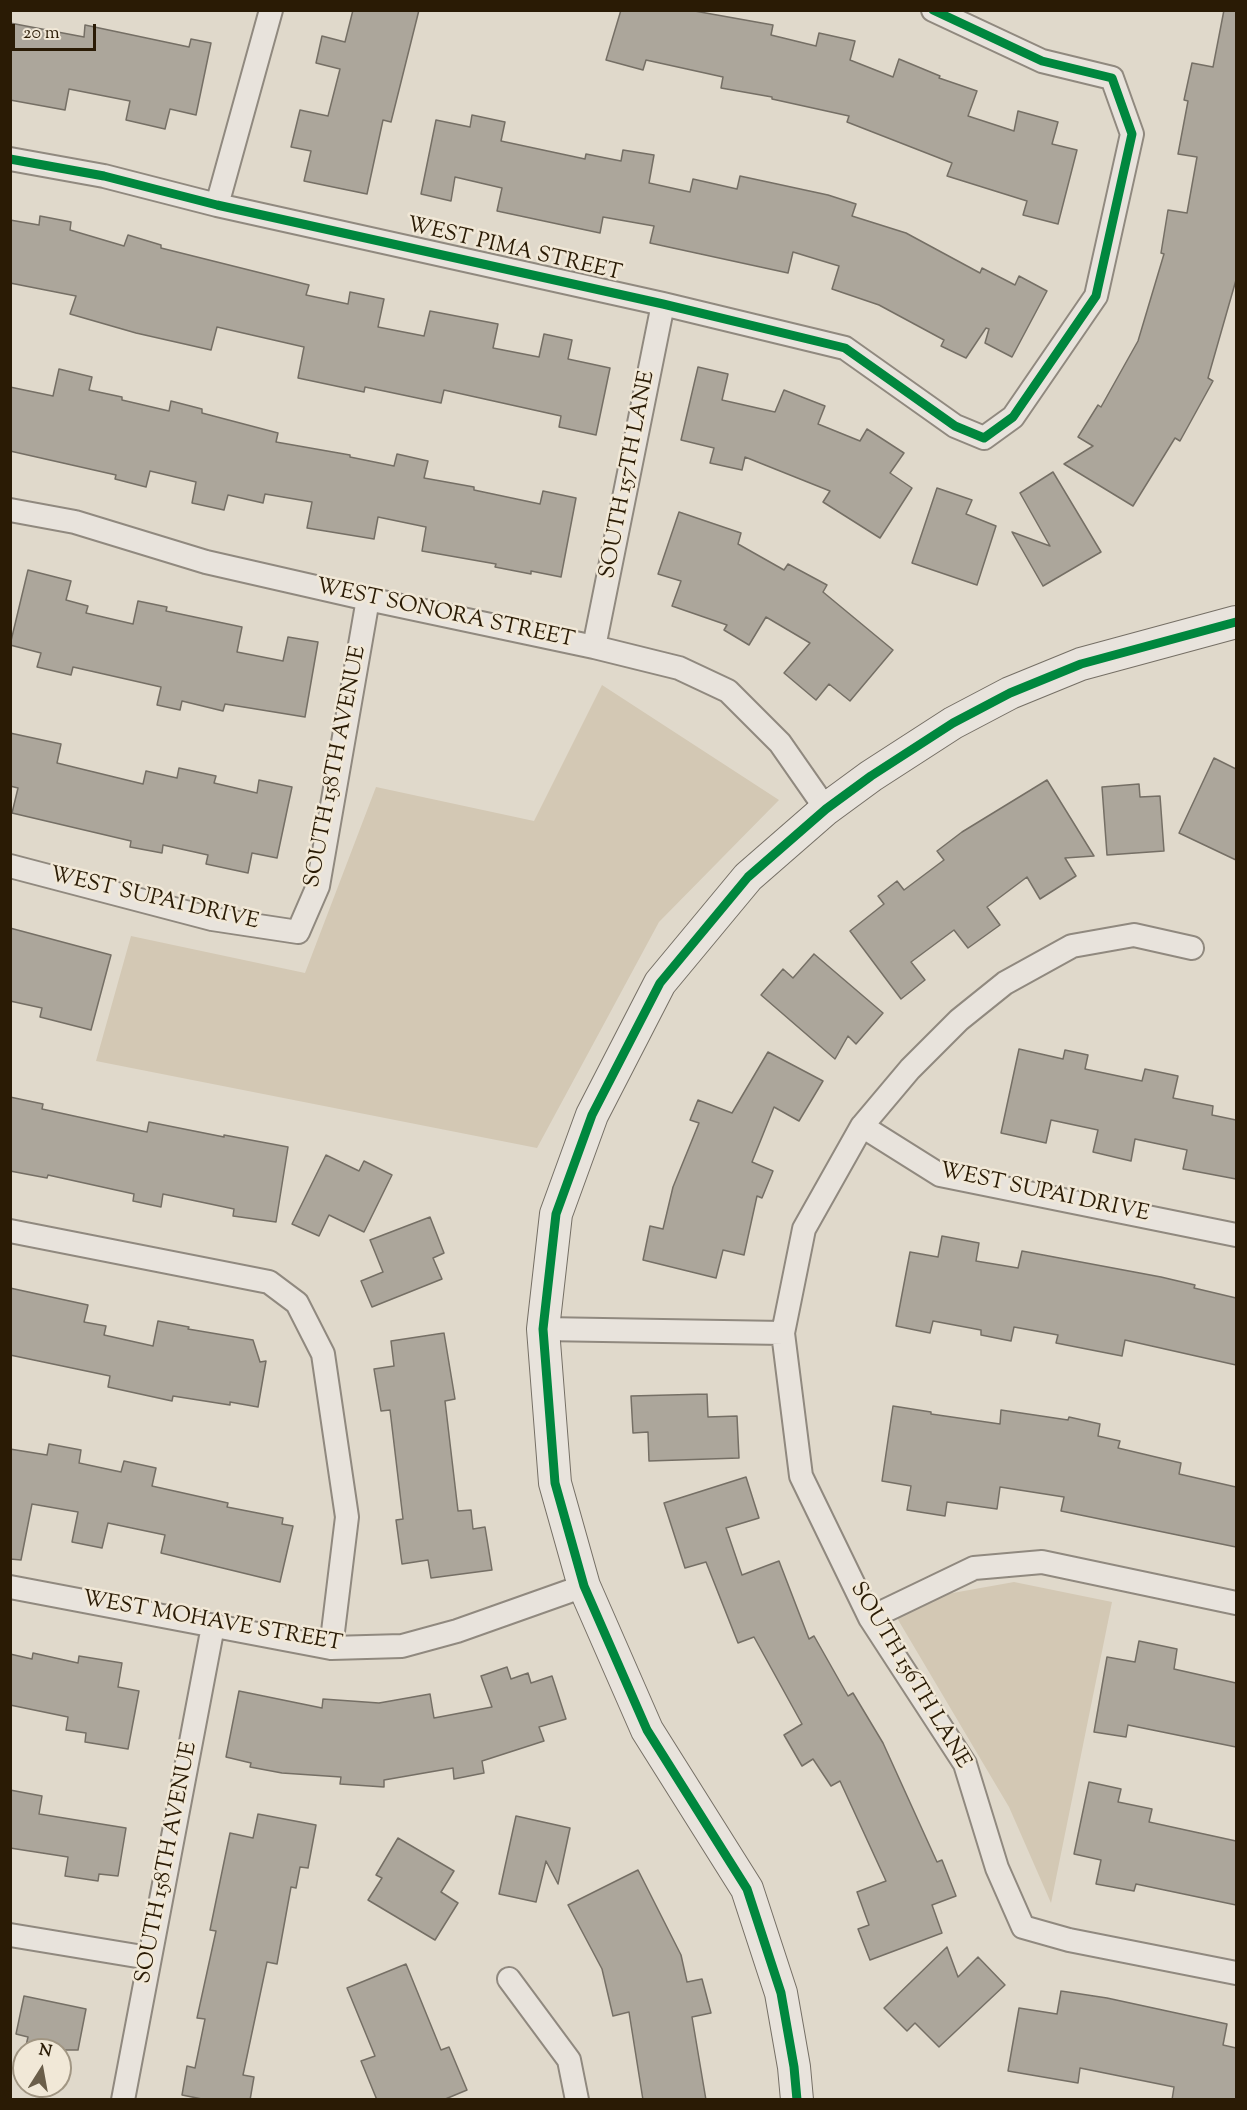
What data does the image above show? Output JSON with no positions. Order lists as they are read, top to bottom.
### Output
{
  "streets": {
    "street": [
      "WEST PIMA STREET",
      "SOUTH 157TH LANE",
      "WEST SONORA STREET",
      "SOUTH 158TH AVENUE",
      "WEST SUPAI DRIVE",
      "WEST MOHAVE STREET",
      "SOUTH 156TH LANE"
    ]
  },
  "crossings": [
    ["WEST PIMA STREET", "SOUTH 157TH LANE"],
    ["SOUTH 157TH LANE", "WEST SONORA STREET"],
    ["WEST SONORA STREET", "SOUTH 158TH AVENUE"],
    ["SOUTH 158TH AVENUE", "WEST SUPAI DRIVE"],
    ["SOUTH 158TH AVENUE", "WEST MOHAVE STREET"],
    ["WEST SUPAI DRIVE", "SOUTH 156TH LANE"]
  ],
  "scale_bar": "20 m",
  "north": "top"
}
